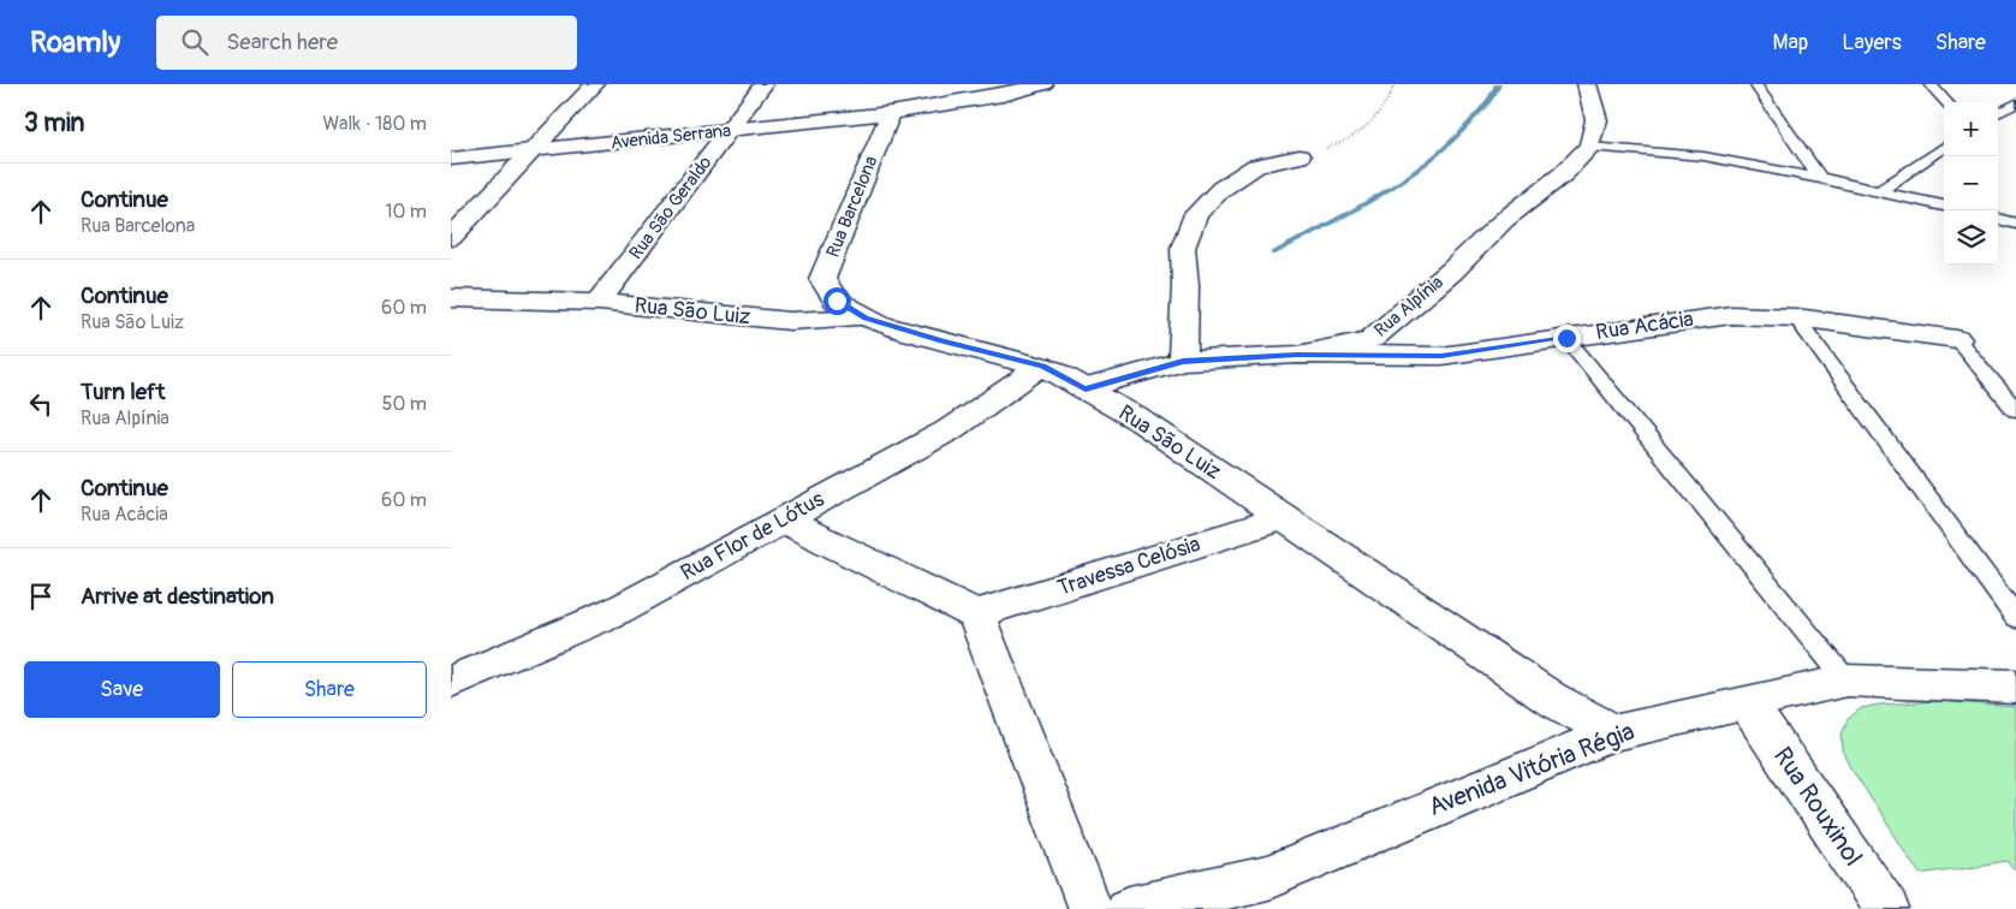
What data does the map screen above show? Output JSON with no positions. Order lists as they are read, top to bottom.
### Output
{
  "streets": {
    "street": [
      "Avenida Serrana",
      "Rua Barcelona",
      "Rua São Geraldo",
      "Rua Alpínia",
      "Rua São Luiz",
      "Rua Acácia",
      "Rua Flor de Lótus",
      "Travessa Celósia",
      "Avenida Vitória Régia",
      "Rua Rouxinol"
    ]
  },
  "crossings": [
    ["Avenida Serrana", "Rua Barcelona"],
    ["Avenida Serrana", "Rua São Geraldo"],
    ["Rua Barcelona", "Rua São Luiz"],
    ["Rua São Geraldo", "Rua São Luiz"],
    ["Rua Alpínia", "Rua São Luiz"],
    ["Rua Alpínia", "Rua Acácia"],
    ["Rua São Luiz", "Rua Flor de Lótus"],
    ["Rua São Luiz", "Travessa Celósia"],
    ["Rua São Luiz", "Avenida Vitória Régia"],
    ["Avenida Vitória Régia", "Rua Rouxinol"]
  ],
  "page": {
    "header": "Roamly",
    "search": "Search here",
    "nav": ["Map", "Layers", "Share"],
    "heading": ["3 min", "Walk · 180 m"],
    "map_buttons": ["+", "−"],
    "list": [
      ["Continue", "Rua Barcelona", "10 m"],
      ["Continue", "Rua São Luiz", "60 m"],
      ["Turn left", "Rua Alpínia", "50 m"],
      ["Continue", "Rua Acácia", "60 m"],
      "Arrive at destination"
    ],
    "buttons": ["Save", "Share"]
  }
}
